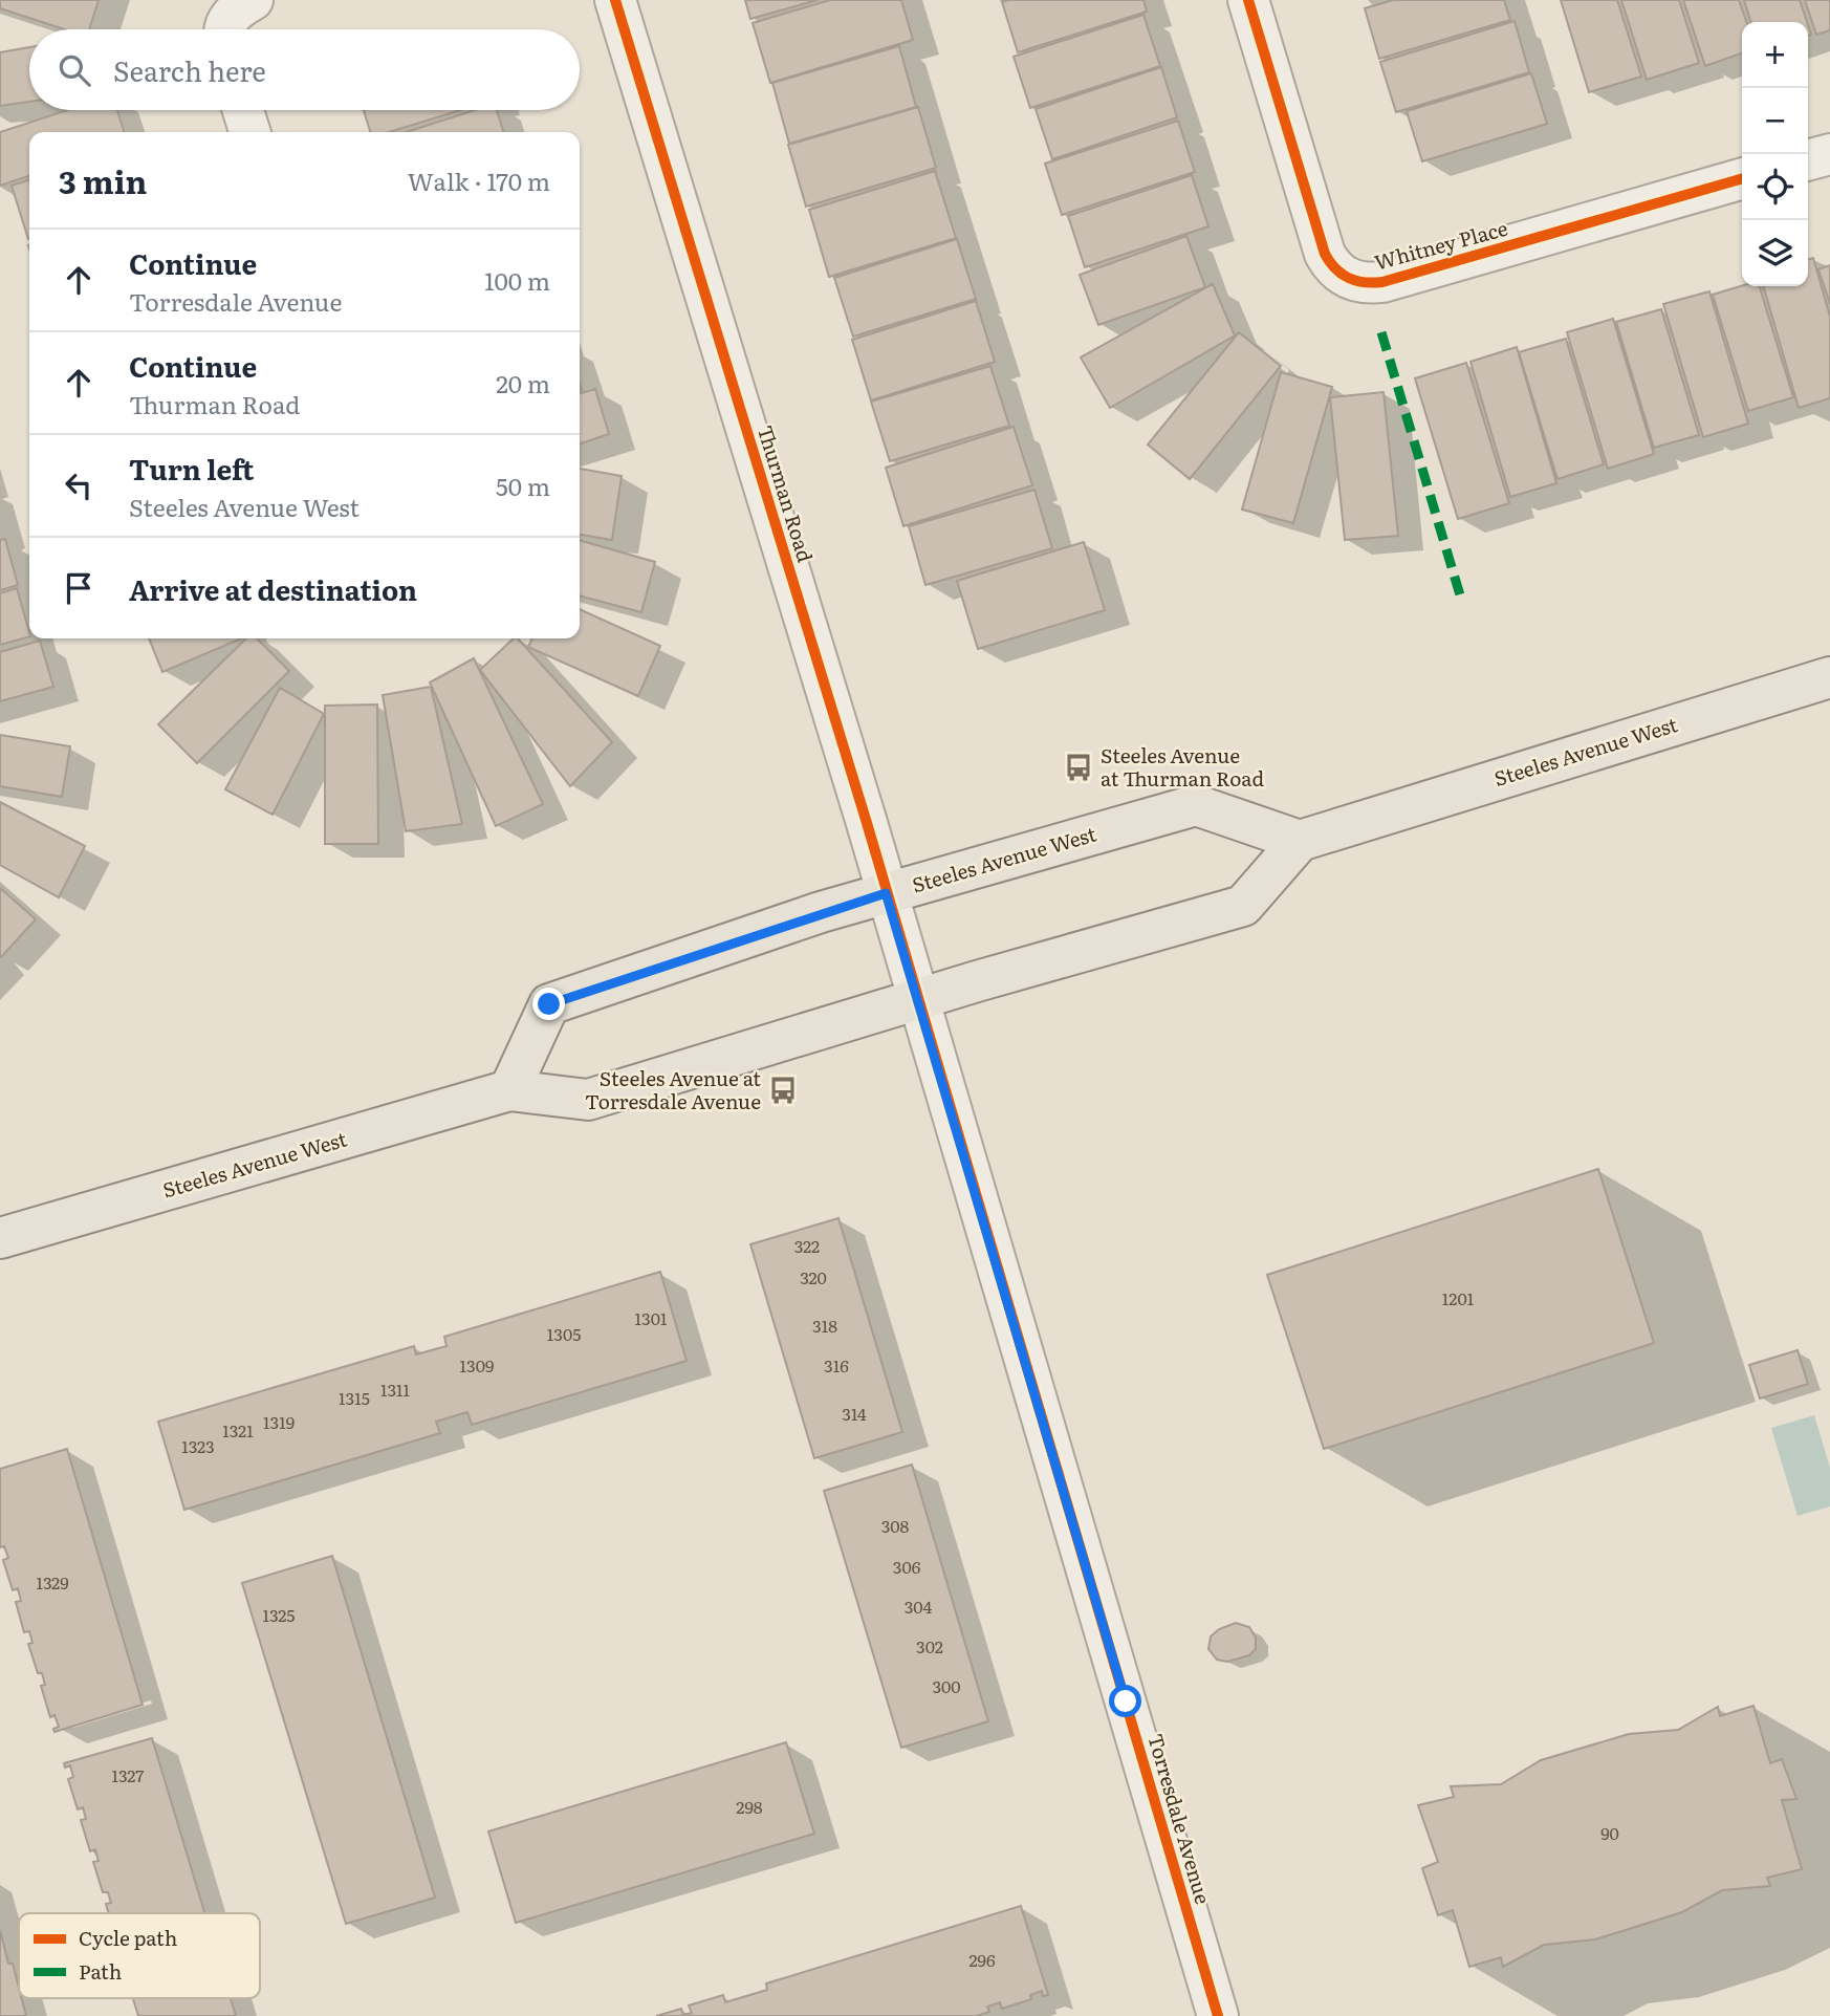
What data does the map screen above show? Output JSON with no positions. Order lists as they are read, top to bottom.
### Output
{
  "streets": {
    "main road": ["Steeles Avenue West"],
    "street": ["Whitney Place", "Thurman Road", "Torresdale Avenue"]
  },
  "crossings": [
    ["Thurman Road", "Steeles Avenue West"],
    ["Thurman Road", "Torresdale Avenue"],
    ["Steeles Avenue West", "Torresdale Avenue"]
  ],
  "places": {
    "bus stop": ["Steeles Avenue at Thurman Road", "Steeles Avenue at Torresdale Avenue"]
  },
  "house_numbers": [
    "322",
    "320",
    "1201",
    "1301",
    "318",
    "1305",
    "1309",
    "316",
    "1311",
    "1315",
    "314",
    "1319",
    "1321",
    "1323",
    "308",
    "306",
    "1329",
    "304",
    "1325",
    "302",
    "300",
    "1327",
    "298",
    "90",
    "296"
  ],
  "legend": ["Cycle path", "Path"],
  "page": {
    "map_buttons": ["+", "−"],
    "search": "Search here",
    "heading": ["3 min", "Walk · 170 m"],
    "list": [
      ["Continue", "Torresdale Avenue", "100 m"],
      ["Continue", "Thurman Road", "20 m"],
      ["Turn left", "Steeles Avenue West", "50 m"],
      "Arrive at destination"
    ]
  }
}
